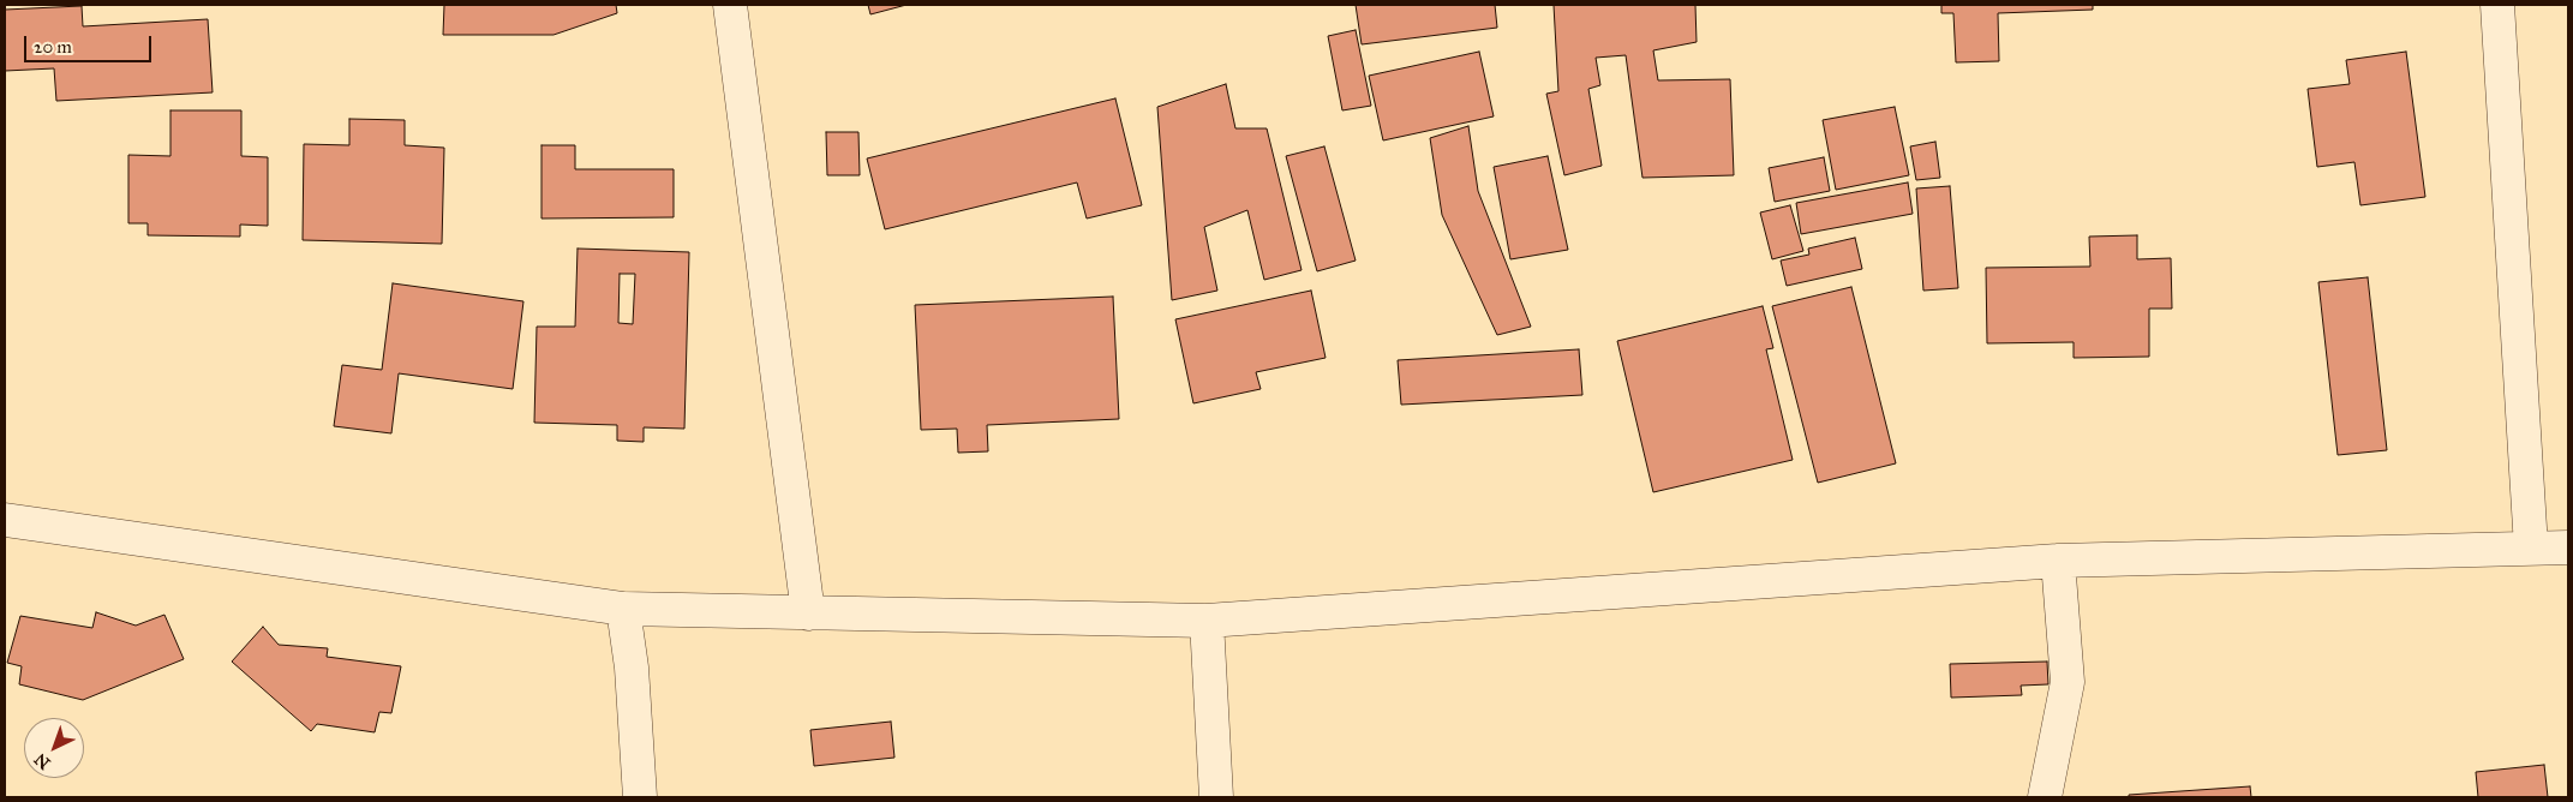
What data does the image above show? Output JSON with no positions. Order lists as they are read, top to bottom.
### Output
{
  "scale_bar": "20 m",
  "north": "bottom left"
}
